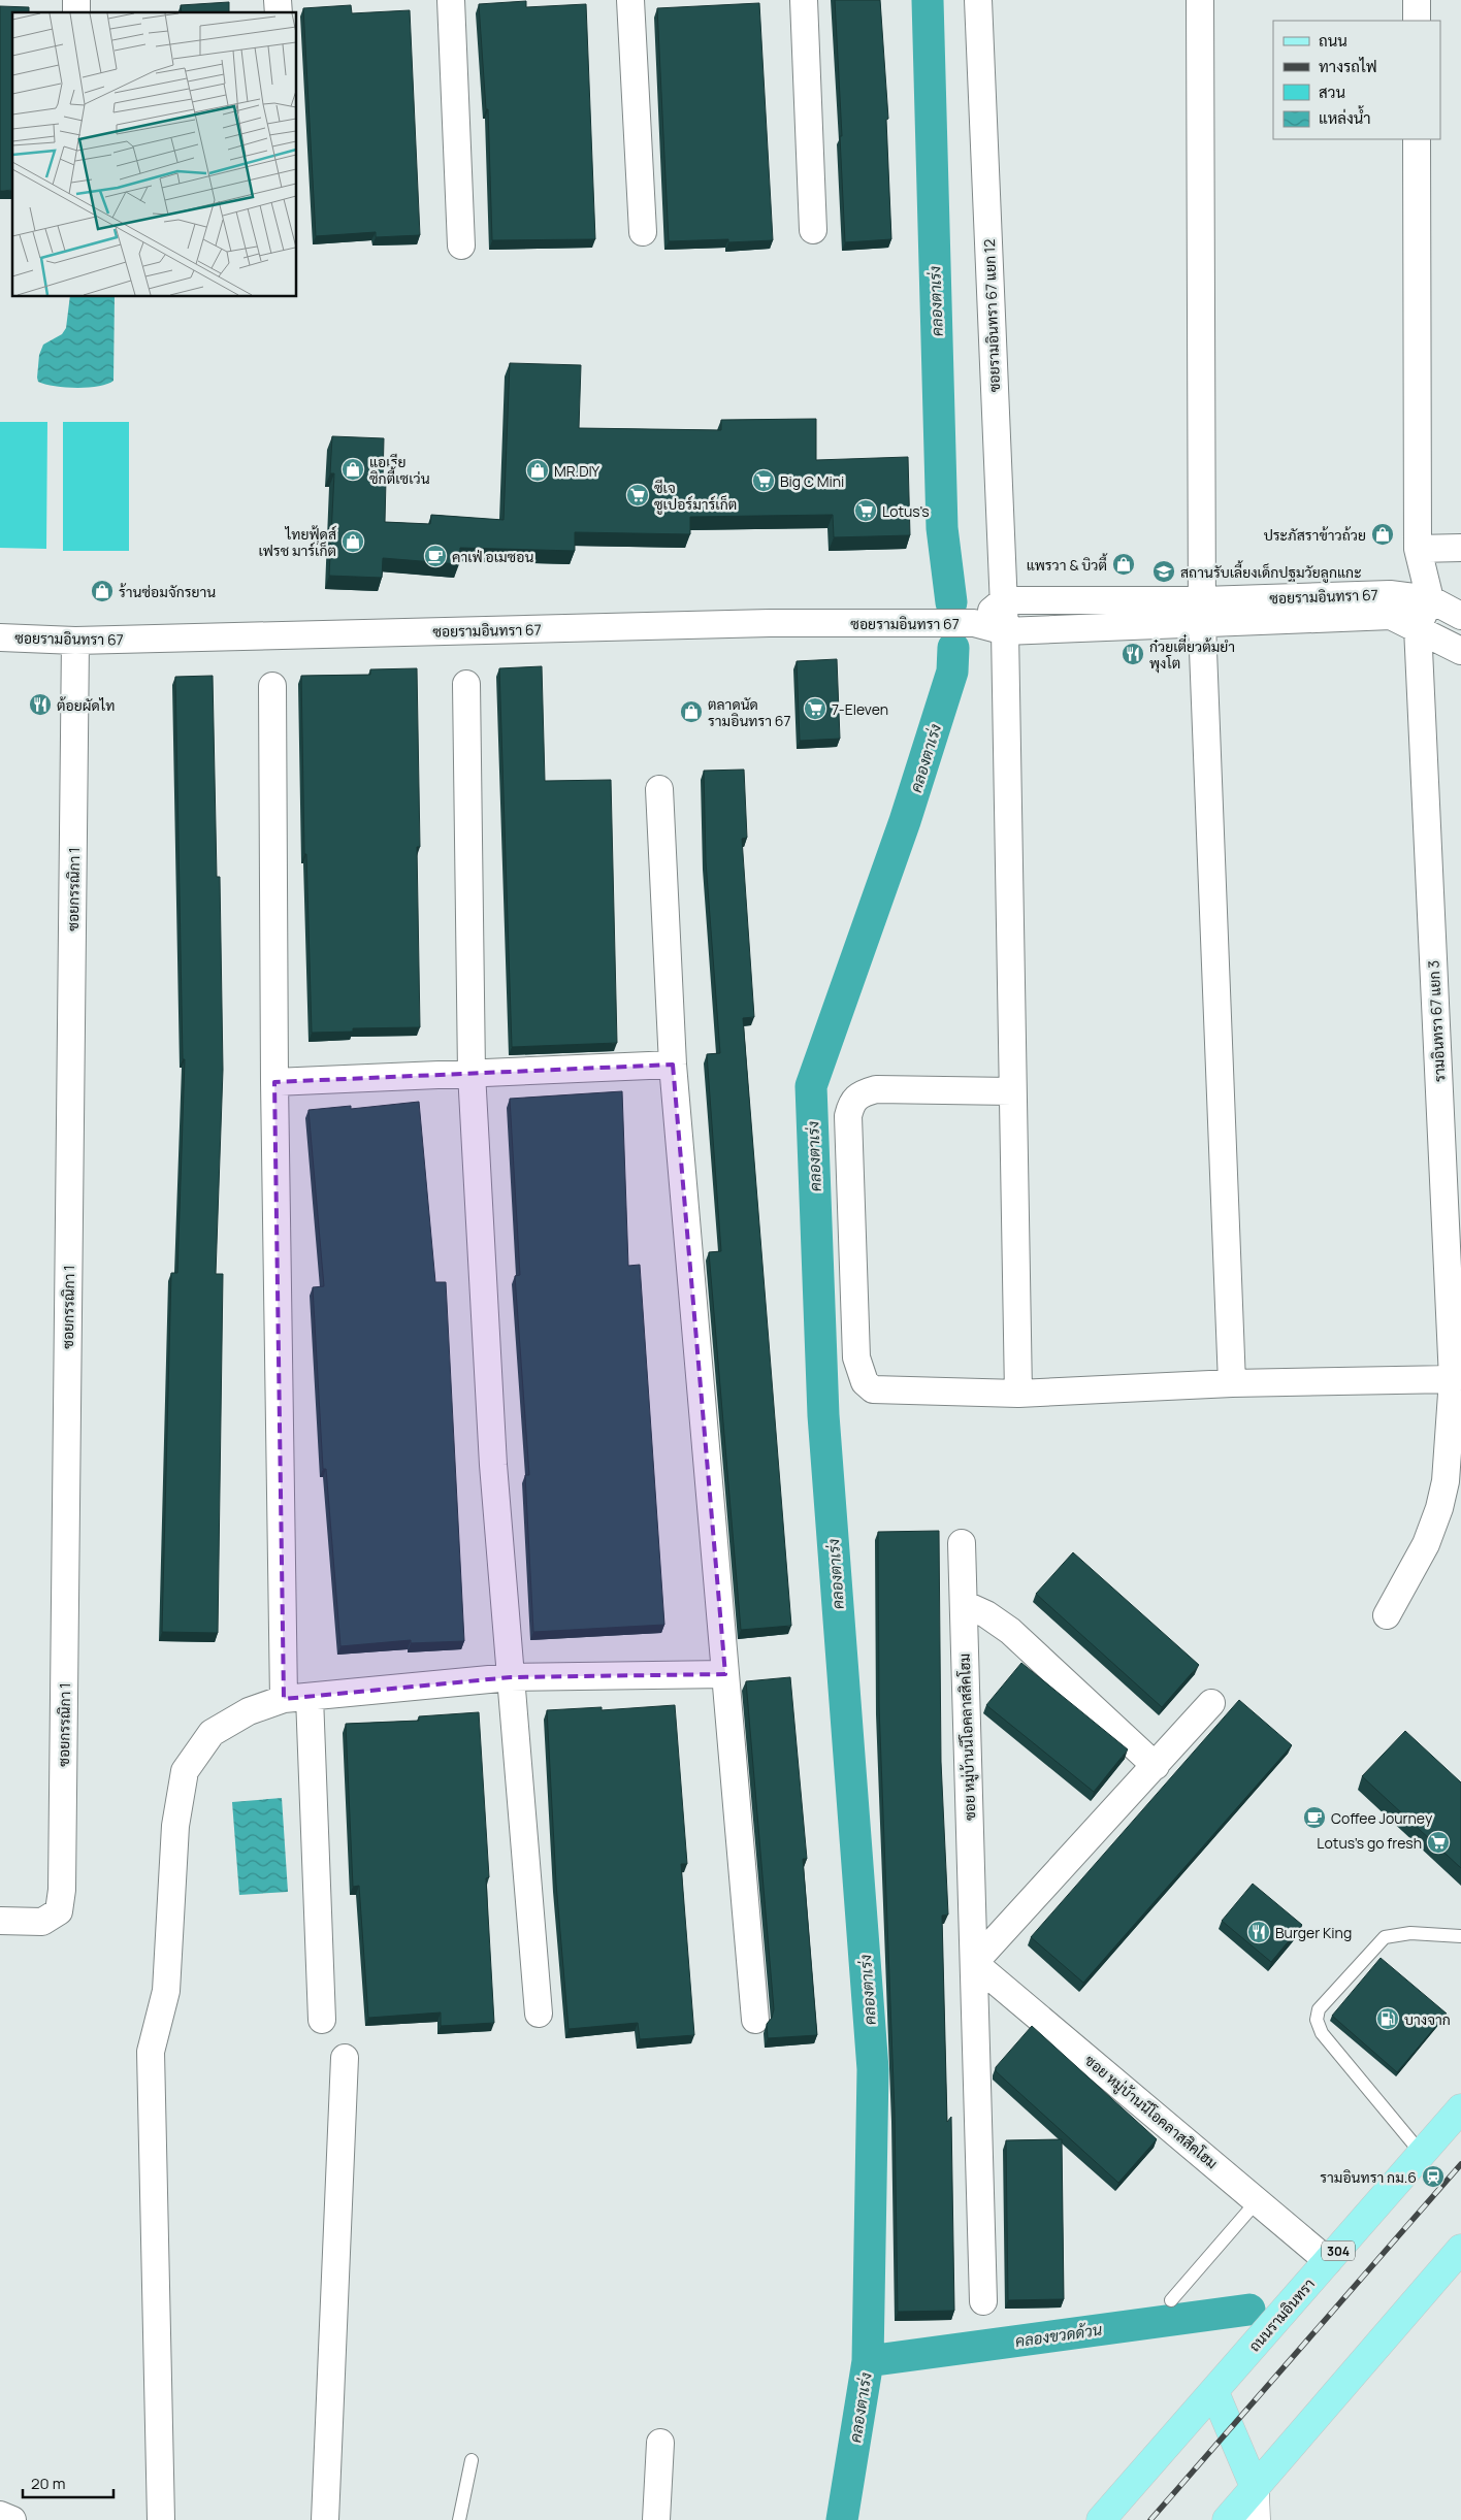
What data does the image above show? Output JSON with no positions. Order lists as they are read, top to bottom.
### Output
{
  "streets": {
    "main road": ["304", "ถนนรามอินทรา"],
    "street": [
      "ซอยรามอินทรา 67 แยก 12",
      "ซอยรามอินทรา 67",
      "ซอยกรรณิกา 1",
      "รามอินทรา 67 แยก 3",
      "ซอย หมู่บ้านนีโอคลาสสิคโฮม"
    ]
  },
  "crossings": [
    ["ซอยรามอินทรา 67 แยก 12", "ซอยรามอินทรา 67"],
    ["ซอยรามอินทรา 67", "ซอยกรรณิกา 1"],
    ["ซอยรามอินทรา 67", "รามอินทรา 67 แยก 3"],
    ["ซอย หมู่บ้านนีโอคลาสสิคโฮม", "ถนนรามอินทรา"]
  ],
  "water": ["คลองตาเร่ง", "คลองขวดด้วน"],
  "places": {
    "shop": [
      "แอเรีย ซิกตี้เซเว่น",
      "MR.DIY",
      "ประภัสราข้าวถ้วย",
      "ไทยฟู้ดส์ เฟรช มาร์เก็ต",
      "แพรวา & บิวตี้",
      "ร้านซ่อมจักรยาน",
      "ตลาดนัด รามอินทรา 67"
    ],
    "supermarket": [
      "Big C Mini",
      "ซีเจ ซูเปอร์มาร์เก็ต",
      "Lotus's",
      "7-Eleven",
      "Lotus's go fresh"
    ],
    "cafe": ["คาเฟ่ อเมซอน", "Coffee Journey"],
    "school or university": ["สถานรับเลี้ยงเด็กปฐมวัยลูกแกะ"],
    "restaurant": ["ก๋วยเตี๋ยวต้มยำ พุงโต", "ต้อยผัดไท", "Burger King"],
    "fuel station": ["บางจาก"],
    "station": ["รามอินทรา กม.6"]
  },
  "legend": [
    "ถนน",
    "ทางรถไฟ",
    "สวน",
    "แหล่งน้ำ"
  ],
  "scale_bar": "20 m"
}
